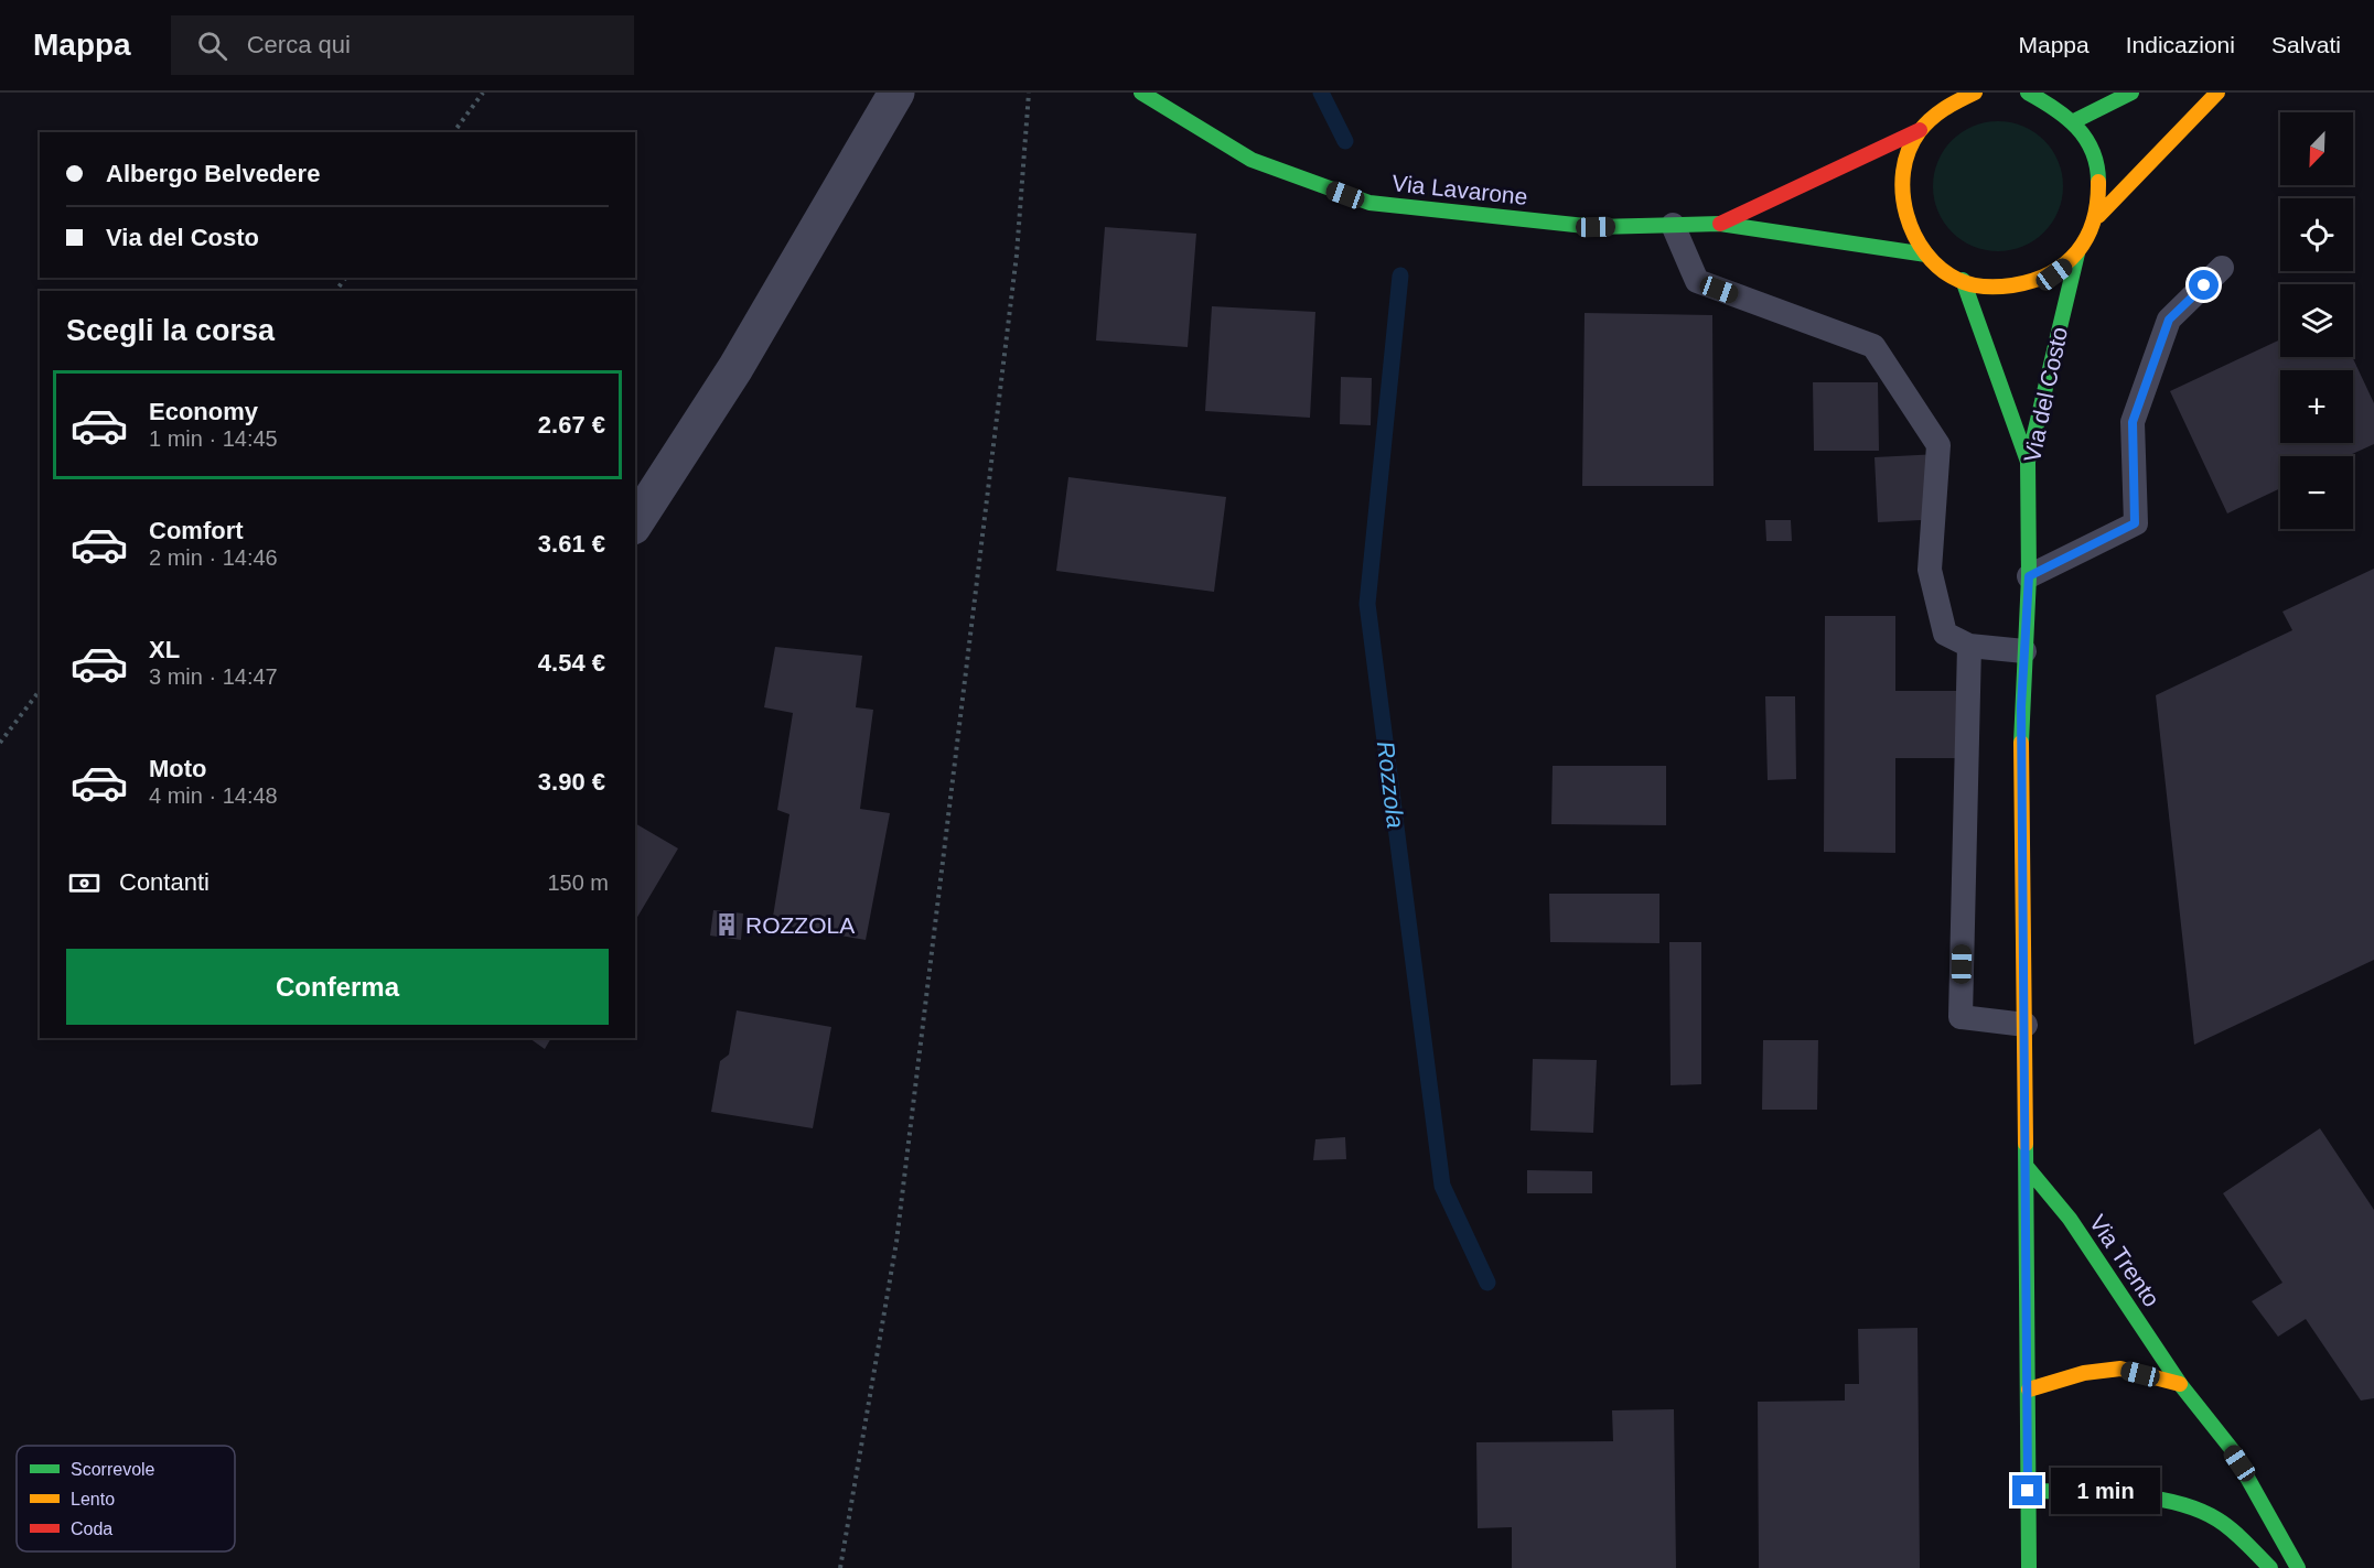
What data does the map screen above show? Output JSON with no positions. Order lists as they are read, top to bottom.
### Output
{
  "streets": {
    "main road": ["Via Lavarone", "Via del Costo", "Via Trento"]
  },
  "crossings": [
    ["Via del Costo", "Via Trento"]
  ],
  "water": ["Rozzola"],
  "places": {
    "building": ["ROZZOLA"]
  },
  "legend": ["Scorrevole", "Lento", "Coda"],
  "north": "bottom left",
  "page": {
    "header": "Mappa",
    "search": "Cerca qui",
    "nav": ["Mappa", "Indicazioni", "Salvati"],
    "map_buttons": ["+", "−"],
    "banner": ["Albergo Belvedere", "Via del Costo"],
    "heading": "Scegli la corsa",
    "list": [
      {
        "name": "Economy",
        "note": "1 min · 14:45",
        "value": "2.67 €"
      },
      {
        "name": "Comfort",
        "note": "2 min · 14:46",
        "value": "3.61 €"
      },
      {
        "name": "XL",
        "note": "3 min · 14:47",
        "value": "4.54 €"
      },
      {
        "name": "Moto",
        "note": "4 min · 14:48",
        "value": "3.90 €"
      }
    ],
    "pay": ["Contanti", "150 m"],
    "buttons": "Conferma",
    "bubble": "1 min"
  }
}
